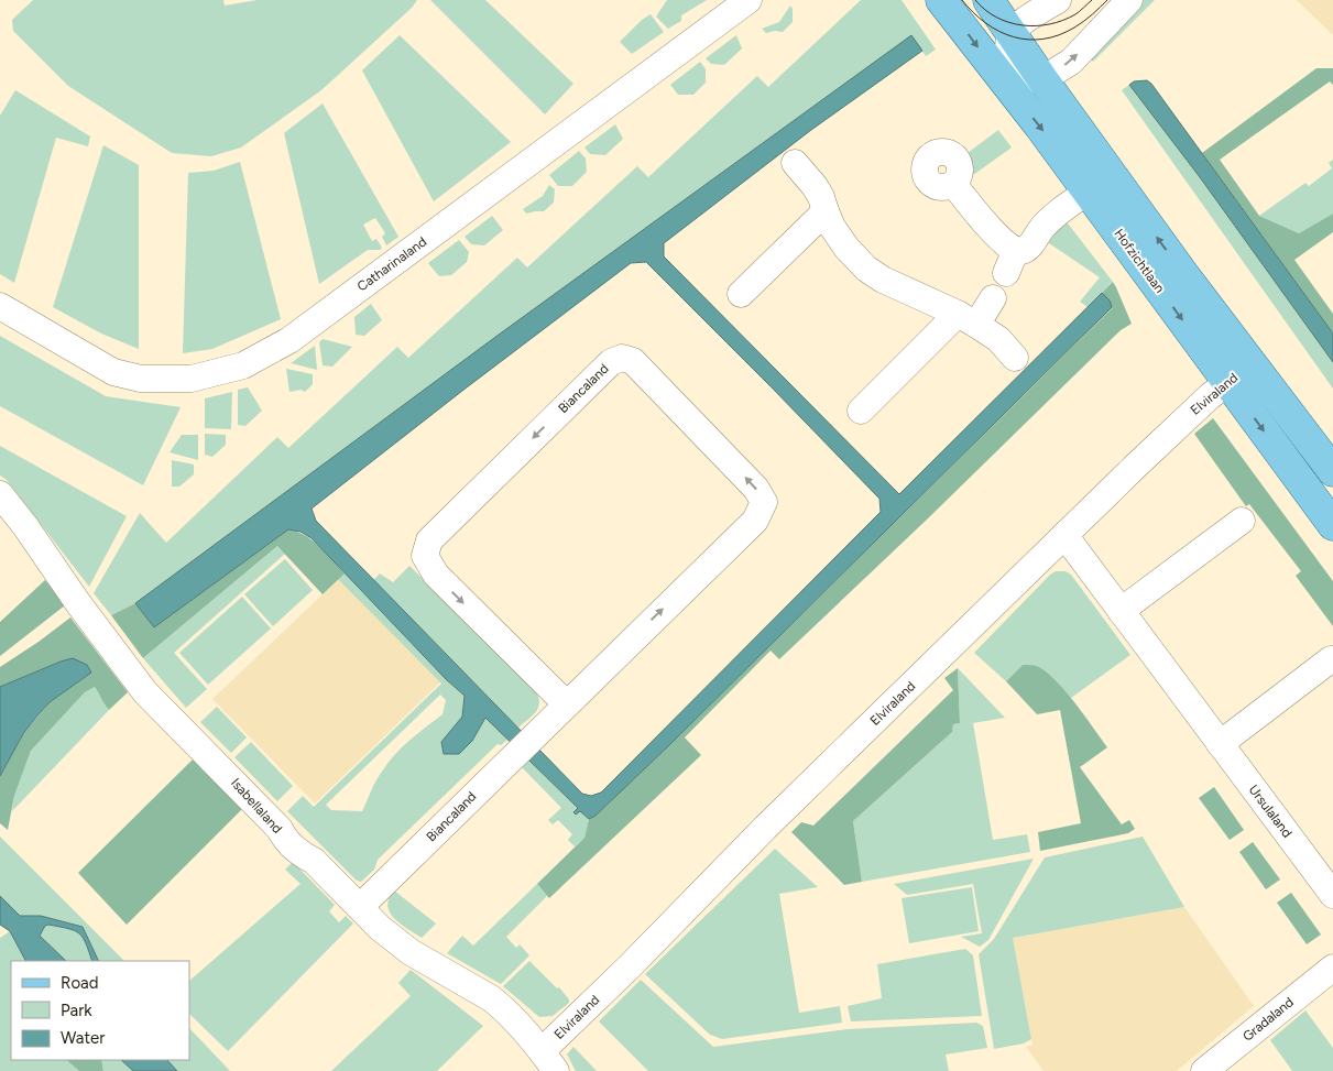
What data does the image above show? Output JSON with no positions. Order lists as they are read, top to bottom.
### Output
{
  "streets": {
    "main road": ["Hofzichtlaan"],
    "street": [
      "Catharinaland",
      "Biancaland",
      "Elviraland",
      "Isabellaland",
      "Ursulaland",
      "Gradaland"
    ]
  },
  "crossings": [
    ["Hofzichtlaan", "Elviraland"],
    ["Biancaland", "Isabellaland"],
    ["Elviraland", "Isabellaland"],
    ["Elviraland", "Ursulaland"]
  ],
  "legend": ["Road", "Park", "Water"]
}
